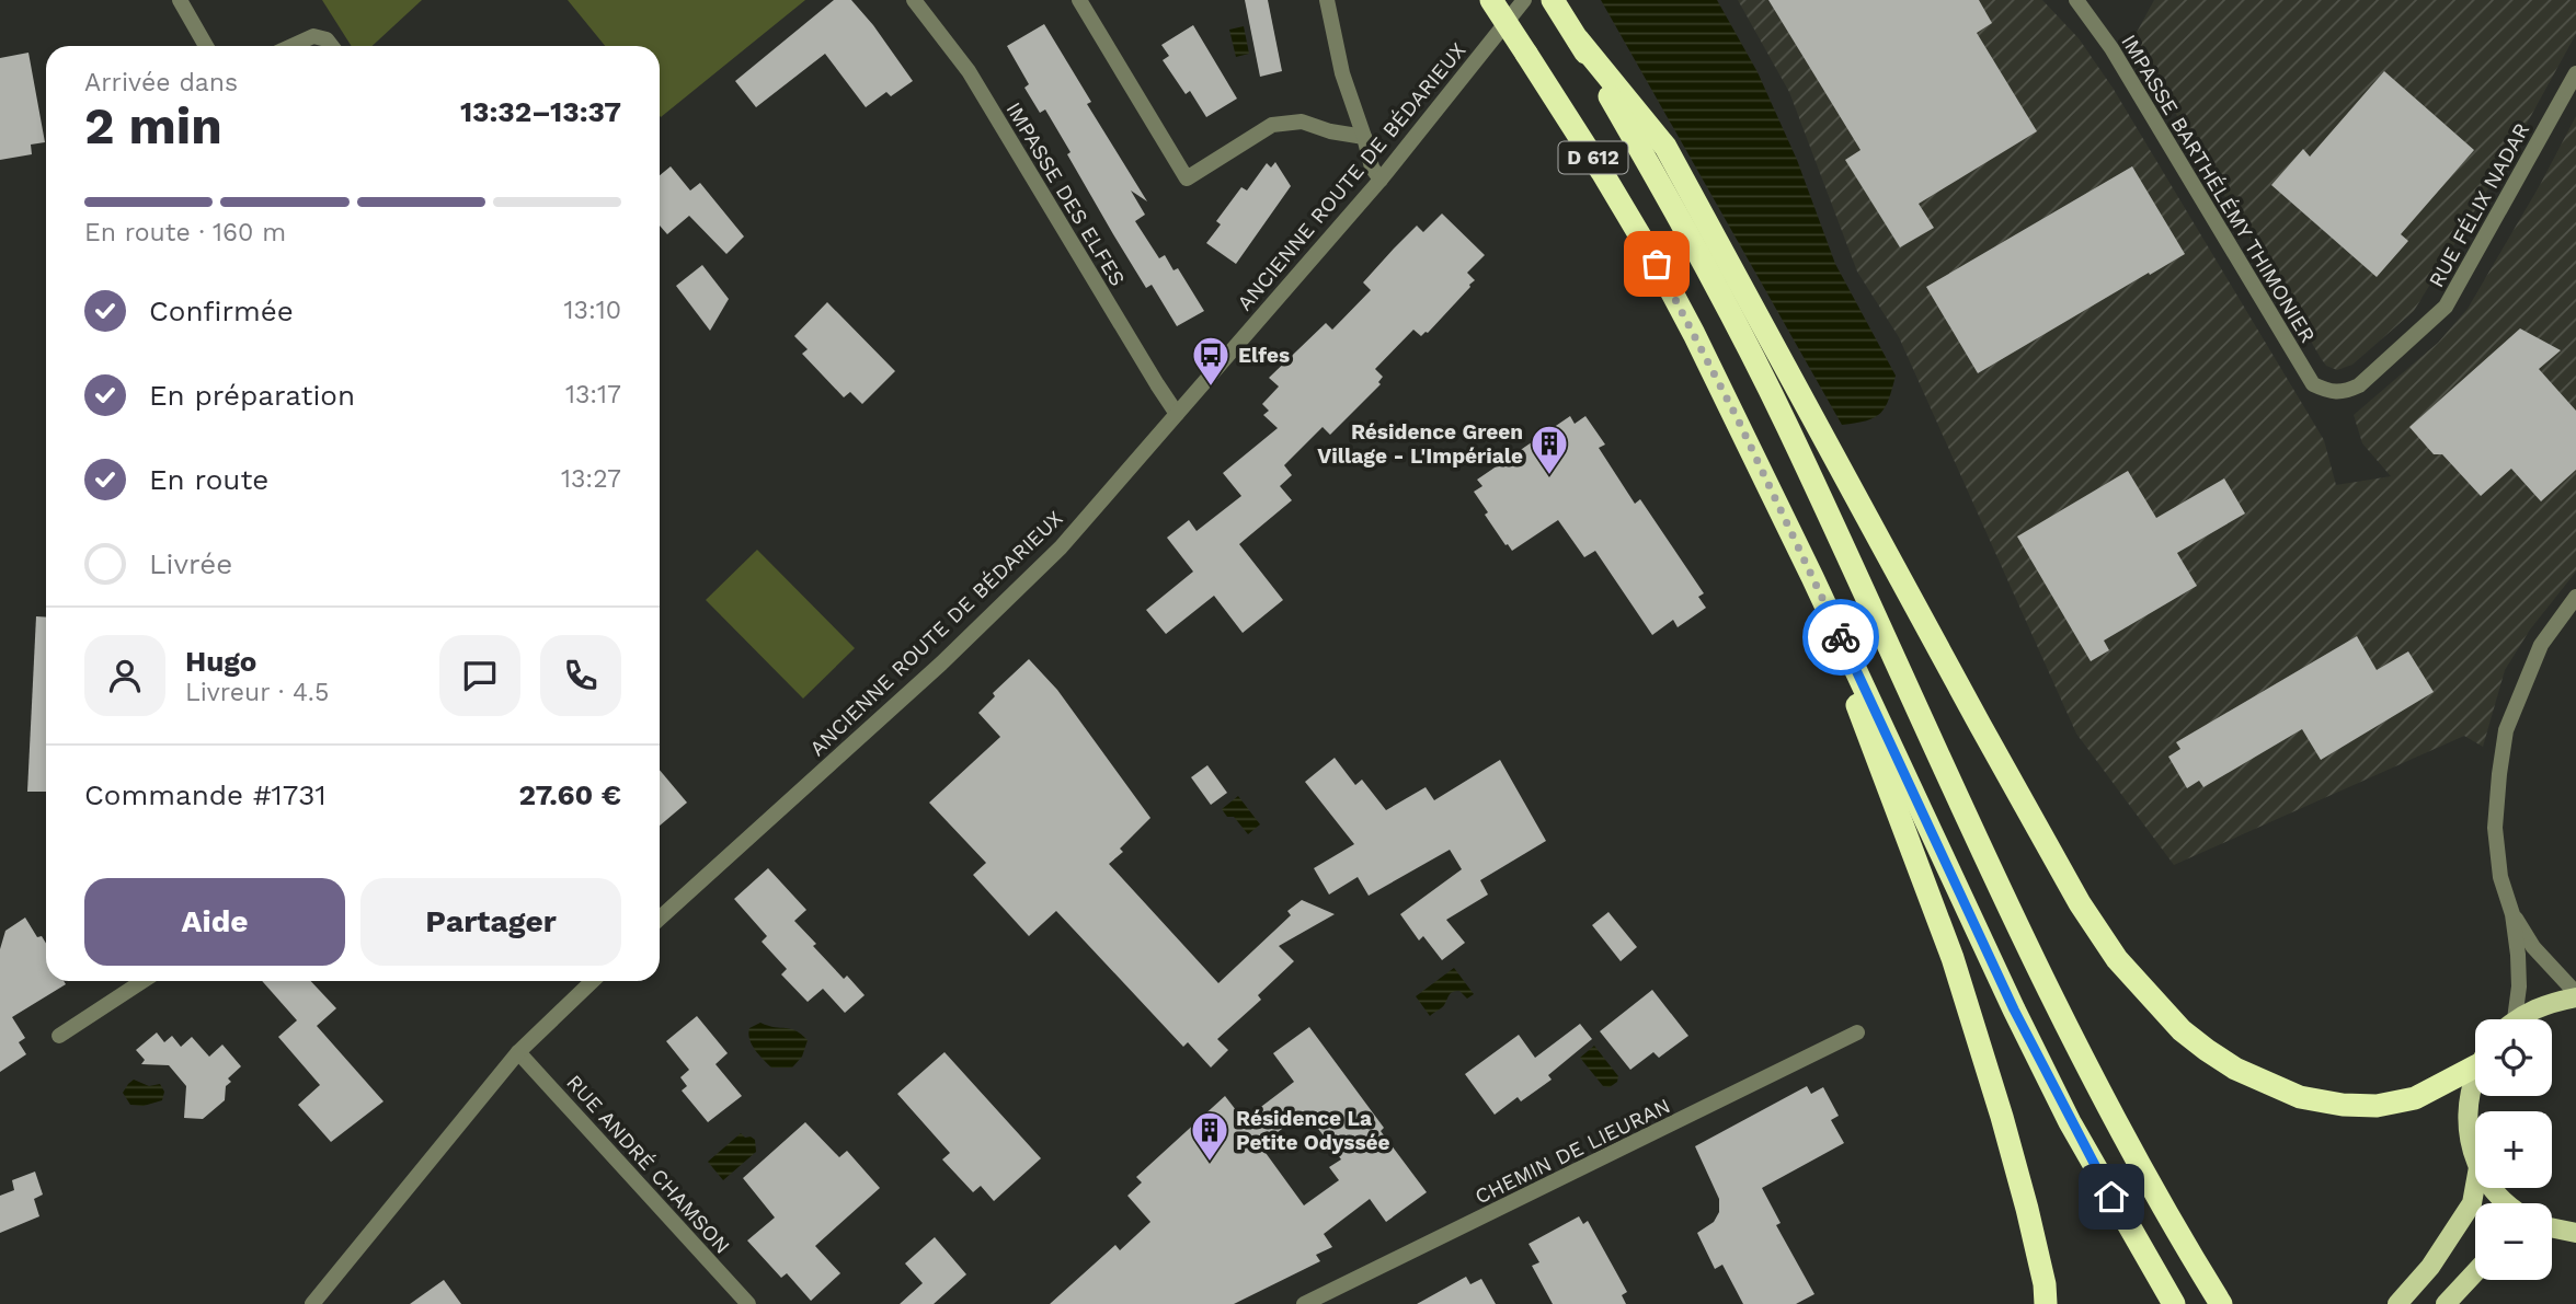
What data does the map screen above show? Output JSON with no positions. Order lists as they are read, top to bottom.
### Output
{
  "streets": {
    "highway": ["D 612"],
    "street": [
      "ANCIENNE ROUTE DE BÉDARIEUX",
      "IMPASSE BARTHÉLÉMY THIMONIER",
      "IMPASSE DES ELFES",
      "RUE FÉLIX NADAR",
      "CHEMIN DE LIEURAN",
      "RUE ANDRÉ CHAMSON"
    ]
  },
  "crossings": [
    ["ANCIENNE ROUTE DE BÉDARIEUX", "IMPASSE DES ELFES"],
    ["IMPASSE BARTHÉLÉMY THIMONIER", "RUE FÉLIX NADAR"]
  ],
  "places": {
    "bus stop": ["Elfes"],
    "building": ["Résidence Green Village - L'Impériale", "Résidence La Petite Odyssée"]
  },
  "page": {
    "heading": ["2 min", "Arrivée dans", "13:32–13:37"],
    "panel": [
      "Hugo",
      "Livreur · 4.5",
      "Commande #1731",
      "27.60 €"
    ],
    "bar": "En route · 160 m",
    "list": [
      ["Confirmée", "13:10"],
      ["En préparation", "13:17"],
      ["En route", "13:27"],
      "Livrée"
    ],
    "buttons": ["Aide", "Partager"],
    "map_buttons": ["+", "−"]
  }
}
